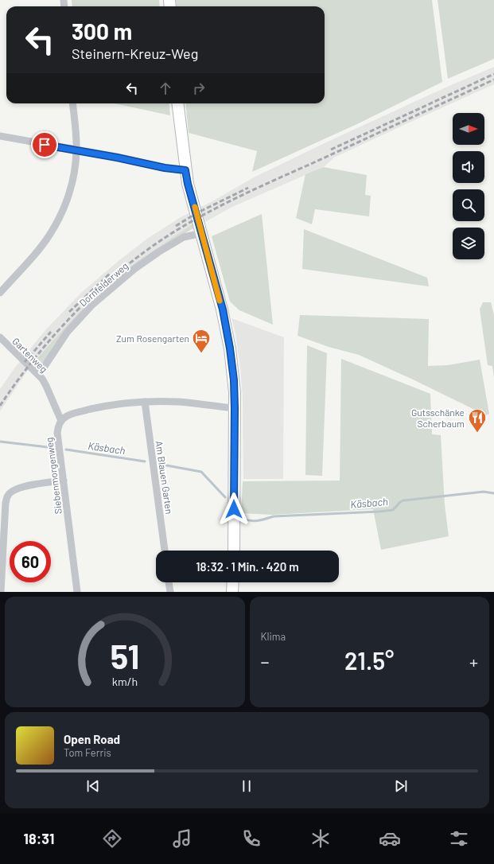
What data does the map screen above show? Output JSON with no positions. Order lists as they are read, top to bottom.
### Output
{
  "streets": {
    "street": [
      "Dornfelderweg",
      "Gartenweg",
      "Siebenmorgenweg",
      "Am Blauen Garten"
    ]
  },
  "crossings": [
    ["Dornfelderweg", "Gartenweg"],
    ["Gartenweg", "Siebenmorgenweg"]
  ],
  "water": ["Käsbach"],
  "places": {
    "hotel": ["Zum Rosengarten"],
    "restaurant": ["Gutsschänke Scherbaum"]
  },
  "north": "right",
  "page": {
    "turn": ["300 m", "Steinern-Kreuz-Weg"],
    "limit": "60",
    "trip": "18:32 · 1 Min. · 420 m",
    "tile": "Klima",
    "heat": ["−", "21.5°", "+"],
    "song": ["Open Road", "Tom Ferris"],
    "tabs": "18:31",
    "gauge": ["51", "km/h"]
  }
}
